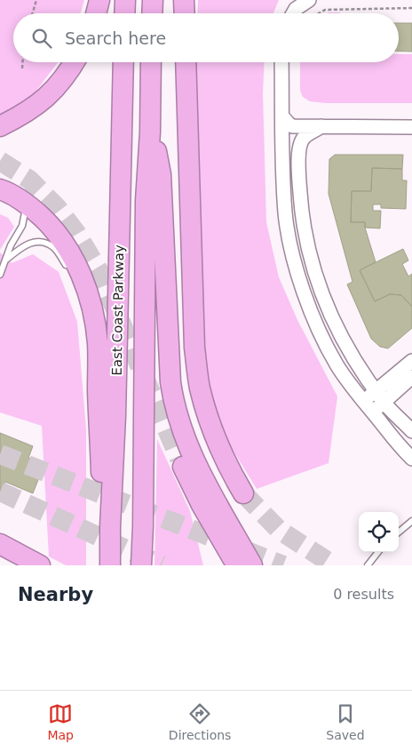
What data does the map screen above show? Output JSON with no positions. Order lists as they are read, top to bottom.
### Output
{
  "streets": {
    "highway": ["East Coast Parkway"]
  },
  "page": {
    "search": "Search here",
    "heading": ["Nearby", "0 results"],
    "nav": ["Map", "Directions", "Saved"]
  }
}
